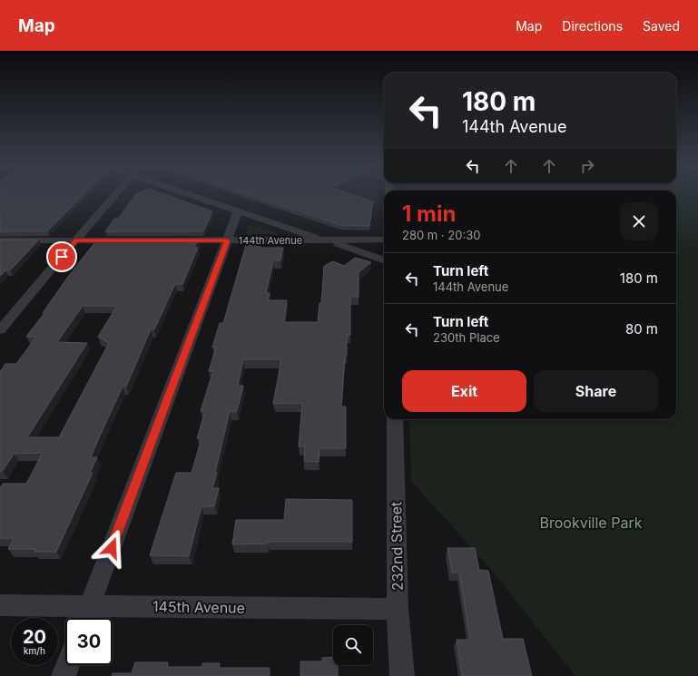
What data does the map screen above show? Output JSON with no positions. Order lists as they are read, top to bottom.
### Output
{
  "streets": {
    "street": ["144th Avenue", "232nd Street", "145th Avenue"]
  },
  "crossings": [
    ["232nd Street", "145th Avenue"]
  ],
  "parks": ["Brookville Park"],
  "page": {
    "header": "Map",
    "nav": ["Map", "Directions", "Saved"],
    "turn": ["180 m", "144th Avenue"],
    "heading": ["1 min", "280 m · 20:30"],
    "list": [
      {
        "name": "Turn left",
        "note": "144th Avenue",
        "value": "180 m"
      },
      {
        "name": "Turn left",
        "note": "230th Place",
        "value": "80 m"
      }
    ],
    "buttons": ["Exit", "Share"],
    "speed": "20 km/h",
    "limit": "30"
  }
}
